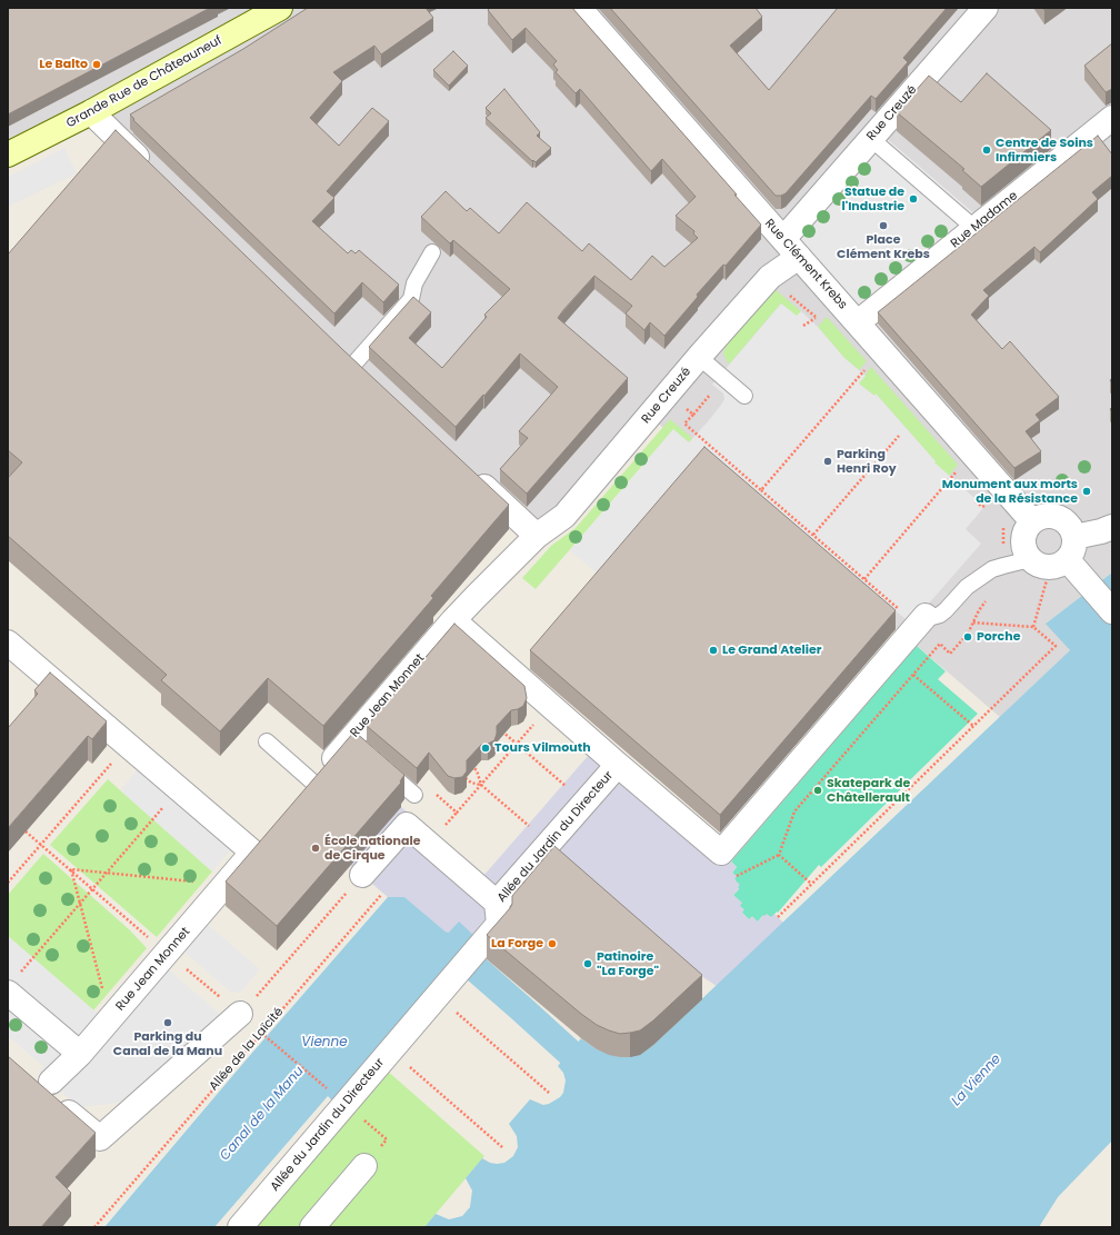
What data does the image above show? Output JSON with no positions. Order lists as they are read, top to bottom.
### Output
{
  "streets": {
    "main road": ["Grande Rue de Châteauneuf"],
    "street": [
      "Rue Creuzé",
      "Rue Madame",
      "Rue Clément Krebs",
      "Rue Jean Monnet",
      "Allée du Jardin du Directeur"
    ],
    "path": ["Allée de la Laïcité"]
  },
  "crossings": [
    ["Rue Creuzé", "Rue Clément Krebs"],
    ["Rue Creuzé", "Rue Jean Monnet"],
    ["Rue Madame", "Rue Clément Krebs"]
  ],
  "water": ["Vienne", "La Vienne", "Canal de la Manu"],
  "places": [
    "Le Balto",
    "Centre de Soins Infirmiers",
    "Statue de l'Industrie",
    "Place Clément Krebs",
    "Parking Henri Roy",
    "Monument aux morts de la Résistance",
    "Porche",
    "Le Grand Atelier",
    "Tours Vilmouth",
    "Skatepark de Châtellerault",
    "École nationale de Cirque",
    "La Forge",
    "Patinoire \"La Forge\"",
    "Parking du Canal de la Manu"
  ]
}
